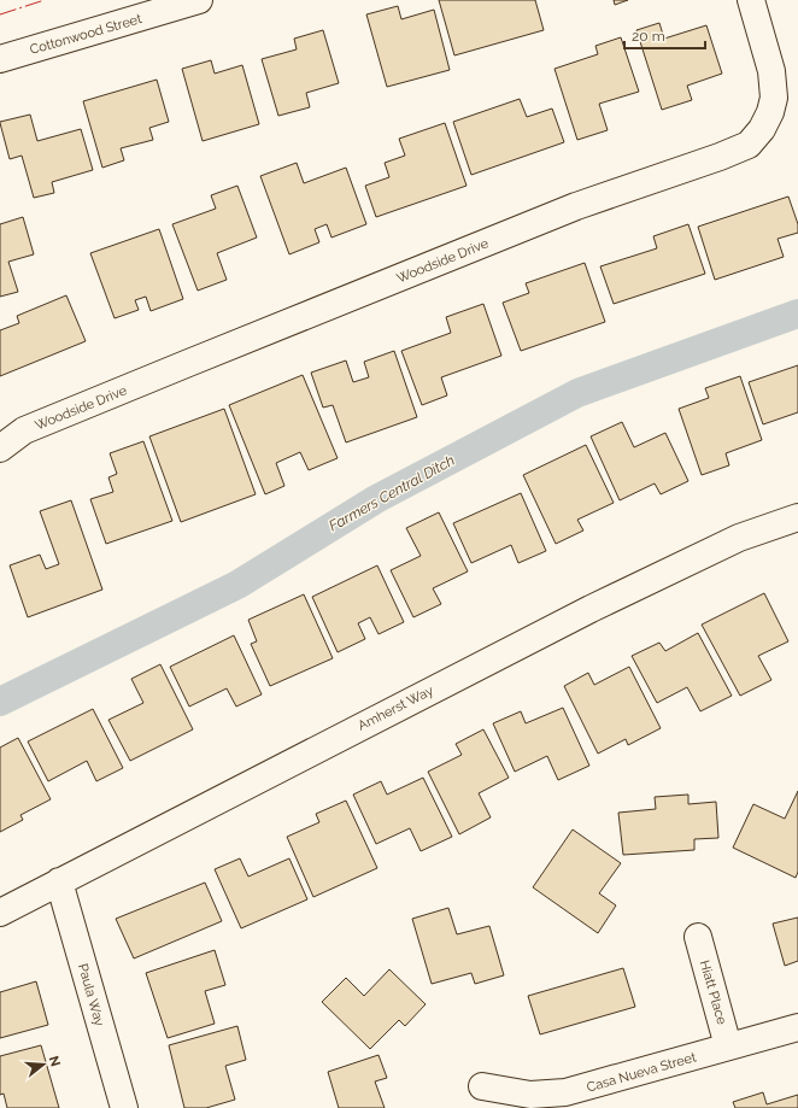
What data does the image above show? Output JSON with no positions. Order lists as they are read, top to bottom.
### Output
{
  "streets": {
    "street": [
      "Cottonwood Street",
      "Woodside Drive",
      "Amherst Way",
      "Hiatt Place",
      "Paula Way",
      "Casa Nueva Street"
    ]
  },
  "crossings": [
    ["Amherst Way", "Paula Way"],
    ["Hiatt Place", "Casa Nueva Street"]
  ],
  "water": ["Farmers Central Ditch"],
  "scale_bar": "20 m",
  "north": "right"
}
